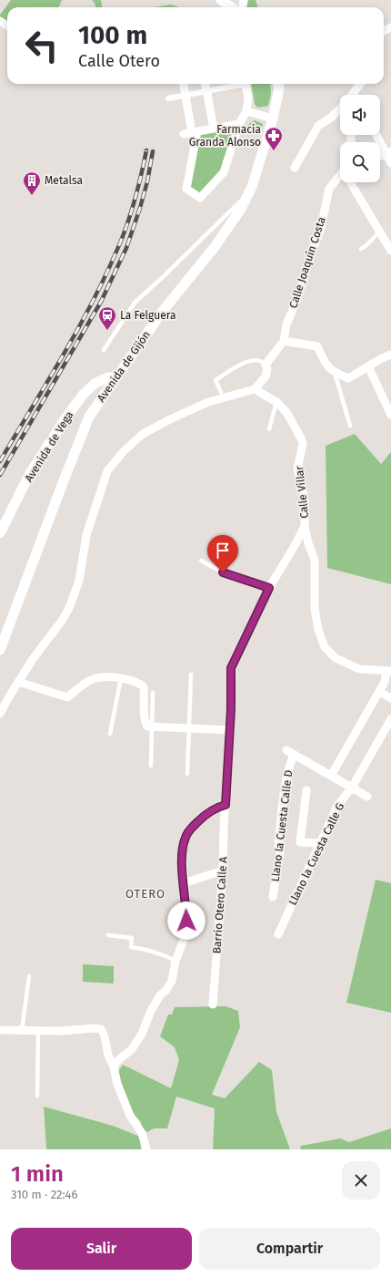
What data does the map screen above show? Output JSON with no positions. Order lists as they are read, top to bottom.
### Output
{
  "streets": {
    "street": [
      "Calle Joaquín Costa",
      "Avenida de Gijón",
      "Avenida de Vega",
      "Calle Villar",
      "Llano la Cuesta Calle D",
      "Llano la Cuesta Calle G",
      "Barrio Otero Calle A"
    ]
  },
  "crossings": [
    ["Calle Joaquín Costa", "Calle Villar"],
    ["Avenida de Gijón", "Avenida de Vega"],
    ["Llano la Cuesta Calle D", "Llano la Cuesta Calle G"]
  ],
  "districts": ["OTERO"],
  "places": {
    "pharmacy": ["Farmacia Granda Alonso"],
    "building": ["Metalsa"],
    "station": ["La Felguera"]
  },
  "page": {
    "turn": ["100 m", "Calle Otero"],
    "heading": ["1 min", "310 m · 22:46"],
    "buttons": ["Salir", "Compartir"]
  }
}
